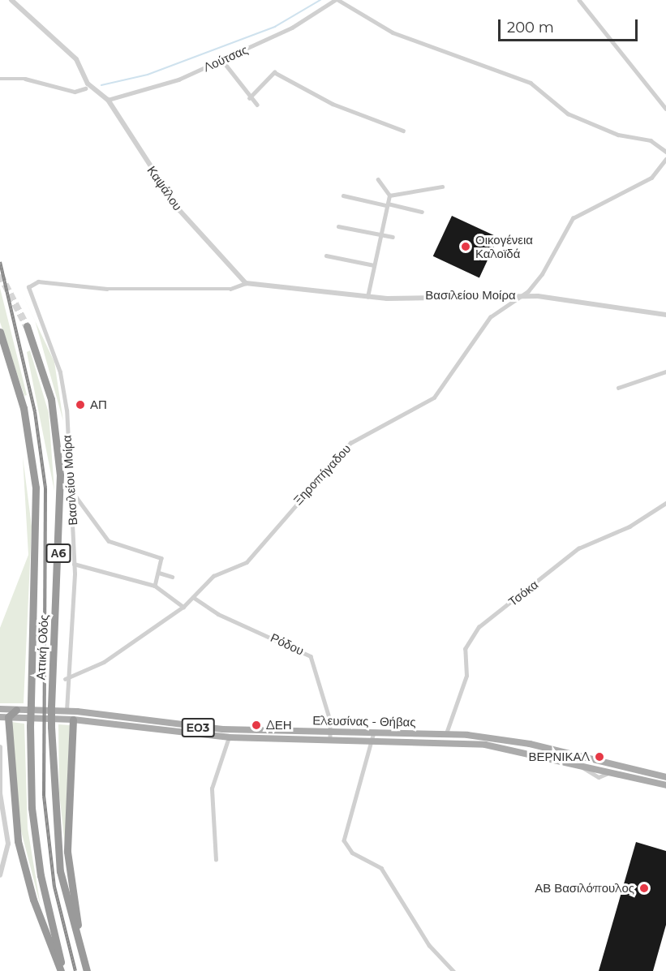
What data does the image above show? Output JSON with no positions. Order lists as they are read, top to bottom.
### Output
{
  "streets": {
    "highway": ["Α6", "Αττική Οδός"],
    "main road": ["Ελευσίνας - Θήβας", "ΕΟ3"],
    "street": [
      "Λούτσας",
      "Καψάλου",
      "Βασιλείου Μοίρα",
      "Ξηροπήγαδου",
      "Τσόκα",
      "Ρόδου"
    ]
  },
  "crossings": [
    ["Λούτσας", "Καψάλου"],
    ["Καψάλου", "Βασιλείου Μοίρα"],
    ["Βασιλείου Μοίρα", "Ξηροπήγαδου"],
    ["Βασιλείου Μοίρα", "Ελευσίνας - Θήβας"],
    ["Ξηροπήγαδου", "Ρόδου"],
    ["Τσόκα", "Ελευσίνας - Θήβας"],
    ["Ρόδου", "Ελευσίνας - Θήβας"]
  ],
  "places": [
    "Οικογένεια Καλοϊδά",
    "ΑΠ",
    "ΔΕΗ",
    "ΒΕΡΝΙΚΑΛ",
    "ΑΒ Βασιλόπουλος"
  ],
  "scale_bar": "200 m"
}
